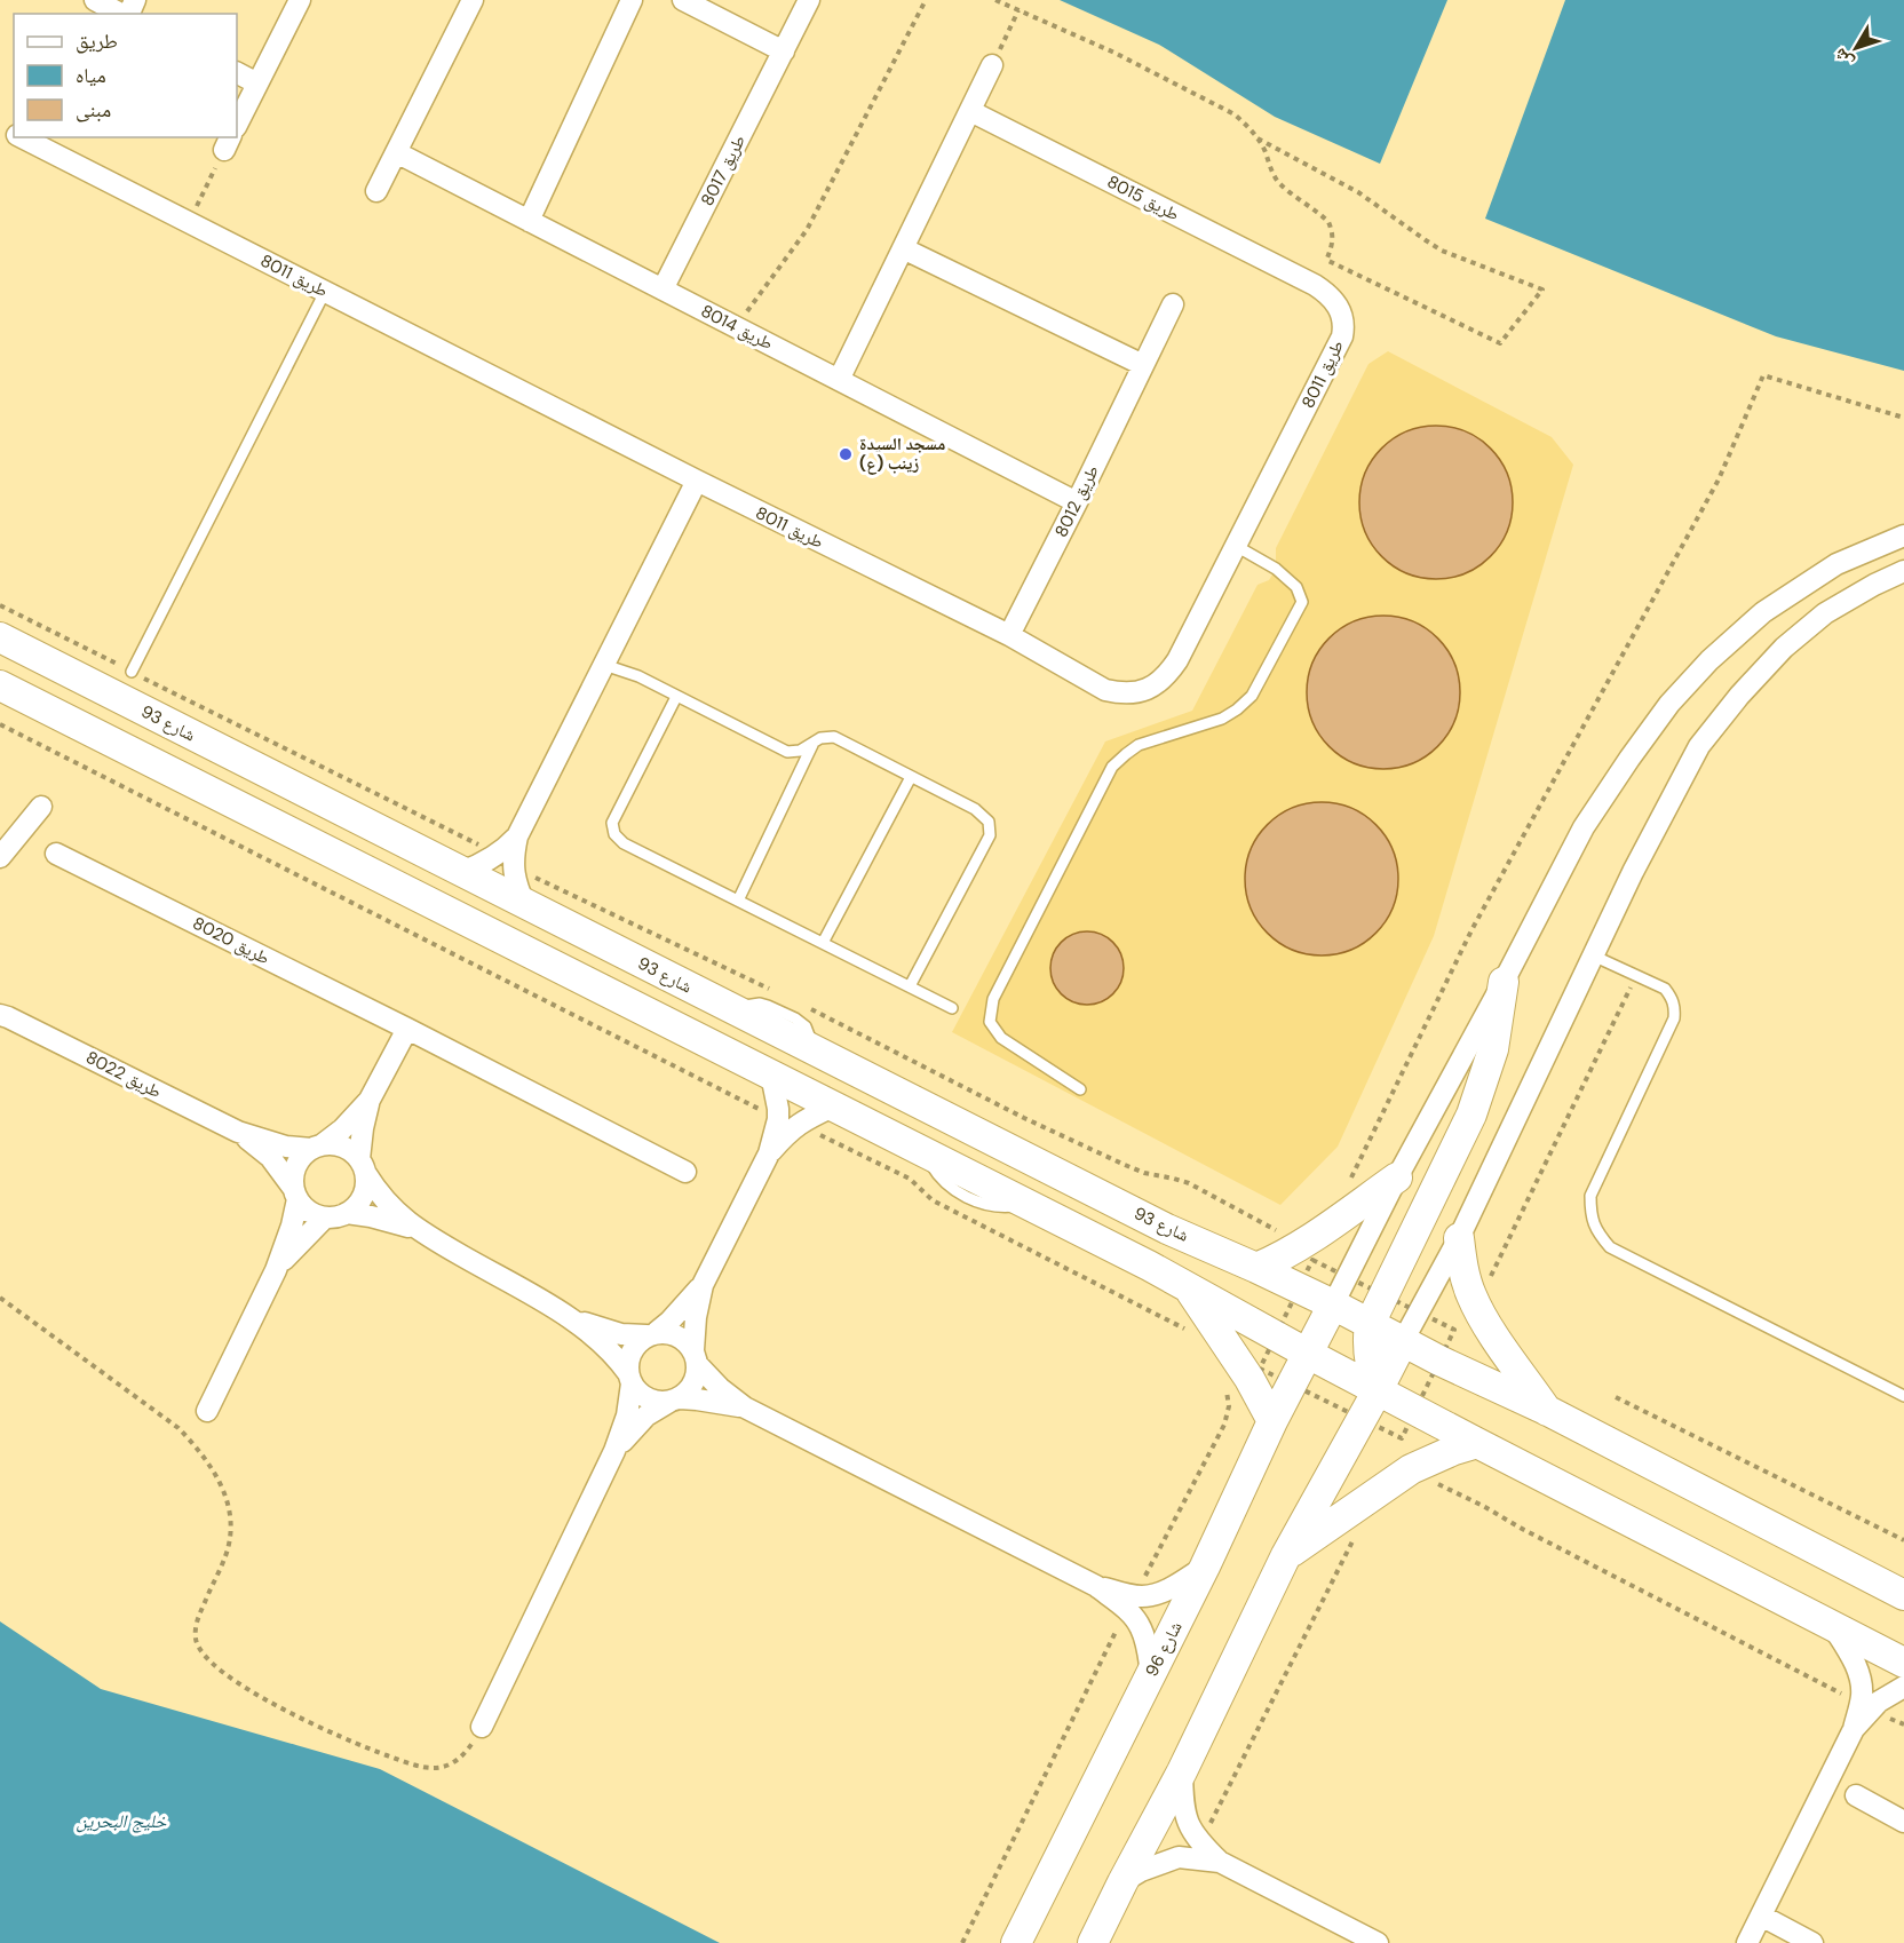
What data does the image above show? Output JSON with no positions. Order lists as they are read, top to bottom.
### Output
{
  "streets": {
    "street": [
      "طريق 8017",
      "طريق 8015",
      "طريق 8011",
      "طريق 8014",
      "طريق 8012",
      "شارع 93",
      "طريق 8020",
      "طريق 8022",
      "شارع 96"
    ]
  },
  "crossings": [
    ["طريق 8017", "طريق 8014"],
    ["طريق 8015", "طريق 8011"],
    ["طريق 8011", "طريق 8012"],
    ["طريق 8014", "طريق 8012"],
    ["شارع 93", "شارع 96"]
  ],
  "water": ["خليج البحرين"],
  "places": ["مسجد السيدة زينب (ع)"],
  "legend": ["طريق", "مياه", "مبنى"],
  "north": "bottom left"
}
